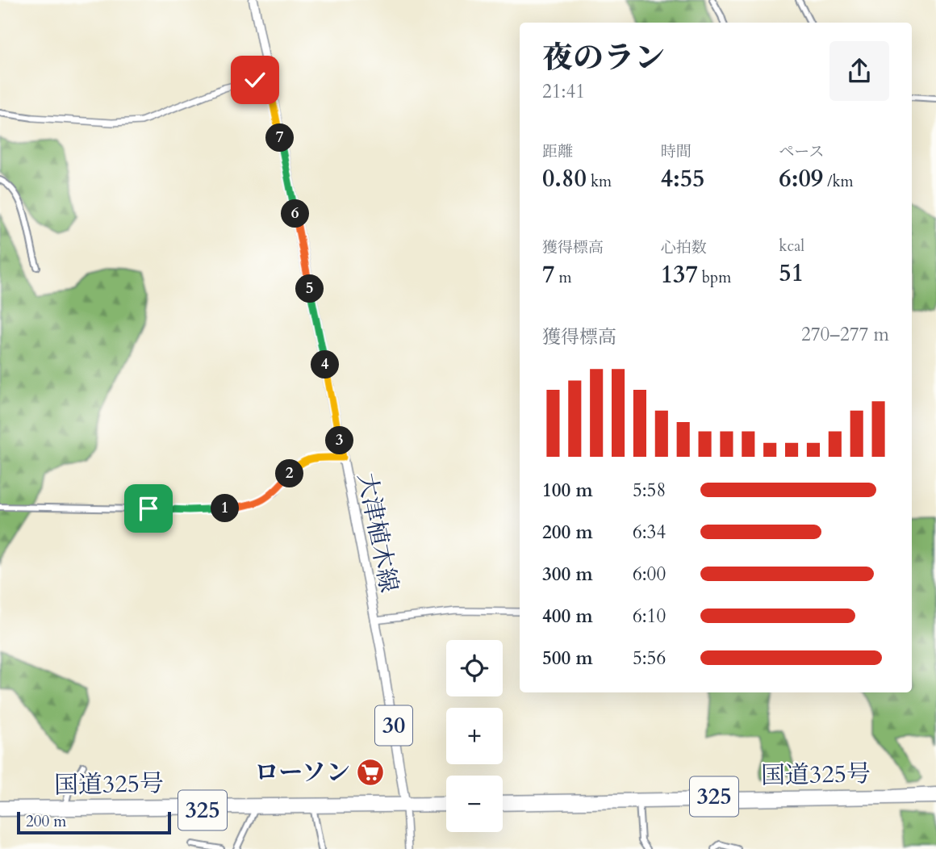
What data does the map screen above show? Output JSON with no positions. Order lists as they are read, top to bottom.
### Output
{
  "streets": {
    "main road": [
      "大津植木線",
      "30",
      "国道325号",
      "325"
    ]
  },
  "crossings": [
    ["大津植木線", "国道325号"]
  ],
  "places": {
    "supermarket": ["ローソン"]
  },
  "scale_bar": "200 m",
  "page": {
    "heading": ["夜のラン", "21:41"],
    "stats": [
      ["距離", "0.80 km"],
      ["時間", "4:55"],
      ["ペース", "6:09 /km"],
      ["獲得標高", "7 m"],
      ["心拍数", "137 bpm"],
      ["kcal", "51"]
    ],
    "pins": [
      "7",
      "6",
      "5",
      "4",
      "3",
      "2",
      "1"
    ],
    "chart": ["獲得標高", "270–277 m"],
    "list": [
      {
        "name": "100 m",
        "note": "5:58"
      },
      {
        "name": "200 m",
        "note": "6:34"
      },
      {
        "name": "300 m",
        "note": "6:00"
      },
      {
        "name": "400 m",
        "note": "6:10"
      },
      {
        "name": "500 m",
        "note": "5:56"
      }
    ],
    "map_buttons": ["+", "−"],
    "scale": "200 m"
  }
}
